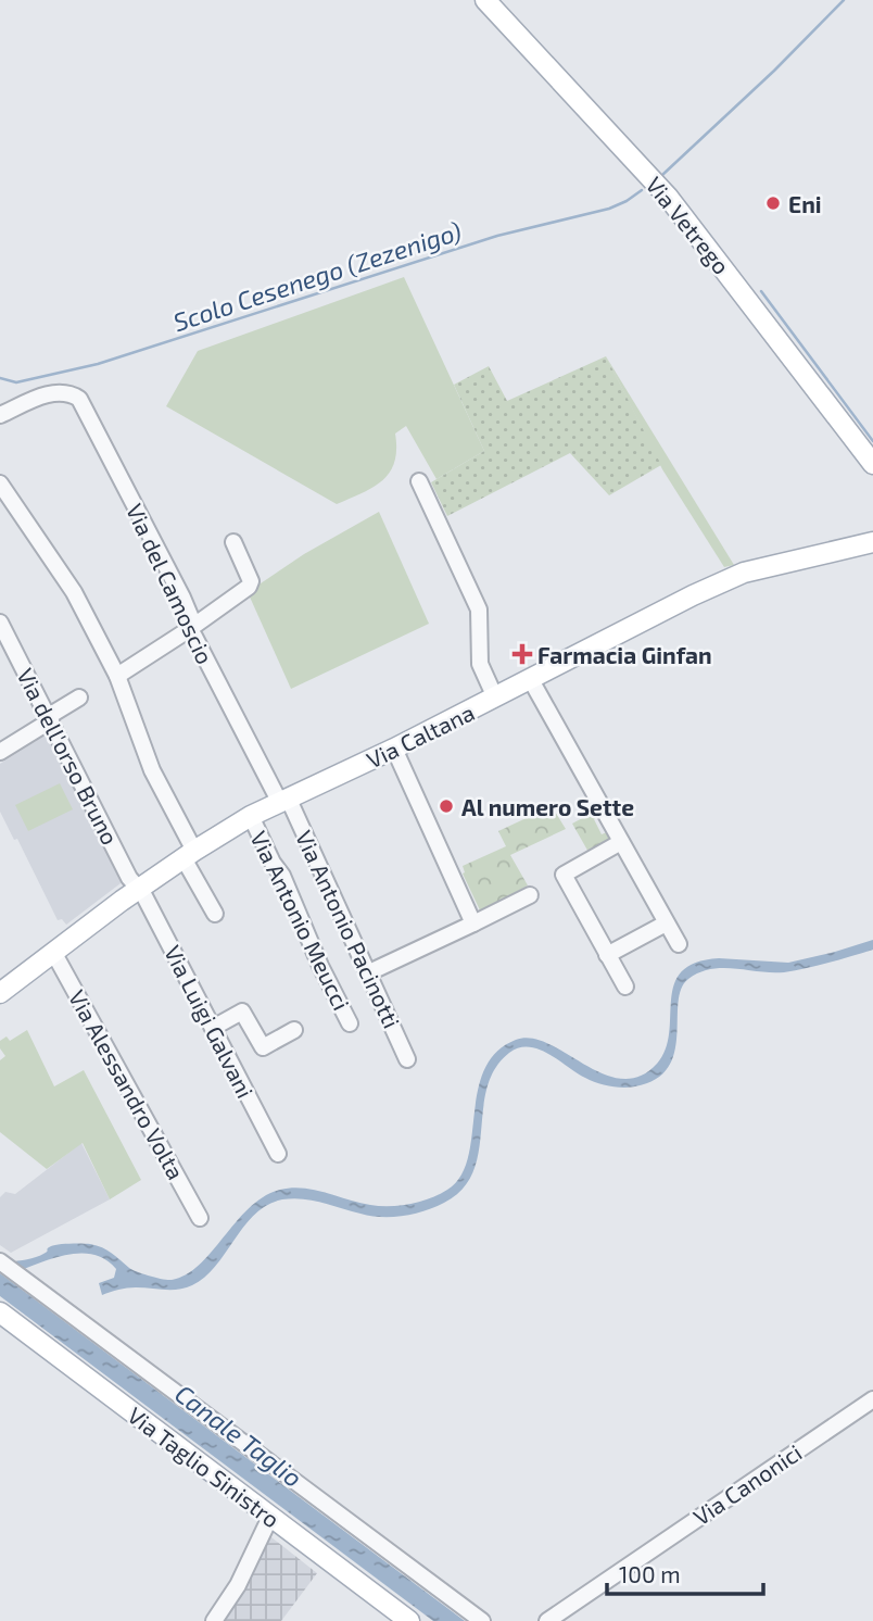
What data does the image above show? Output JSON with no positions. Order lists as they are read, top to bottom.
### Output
{
  "streets": {
    "main road": ["Via Vetrego", "Via Caltana", "Via Taglio Sinistro"],
    "street": [
      "Via del Camoscio",
      "Via dell'orso Bruno",
      "Via Antonio Meucci",
      "Via Antonio Pacinotti",
      "Via Luigi Galvani",
      "Via Alessandro Volta",
      "Via Canonici"
    ]
  },
  "crossings": [
    ["Via del Camoscio", "Via Caltana"],
    ["Via del Camoscio", "Via Antonio Pacinotti"],
    ["Via Caltana", "Via dell'orso Bruno"],
    ["Via Caltana", "Via Antonio Meucci"],
    ["Via Caltana", "Via Antonio Pacinotti"],
    ["Via Caltana", "Via Luigi Galvani"],
    ["Via Caltana", "Via Alessandro Volta"],
    ["Via dell'orso Bruno", "Via Luigi Galvani"]
  ],
  "water": ["Scolo Cesenego (Zezenigo)", "Canale Taglio"],
  "places": {
    "other": ["Eni", "Al numero Sette"],
    "health": ["Farmacia Ginfan"]
  },
  "scale_bar": "100 m"
}
